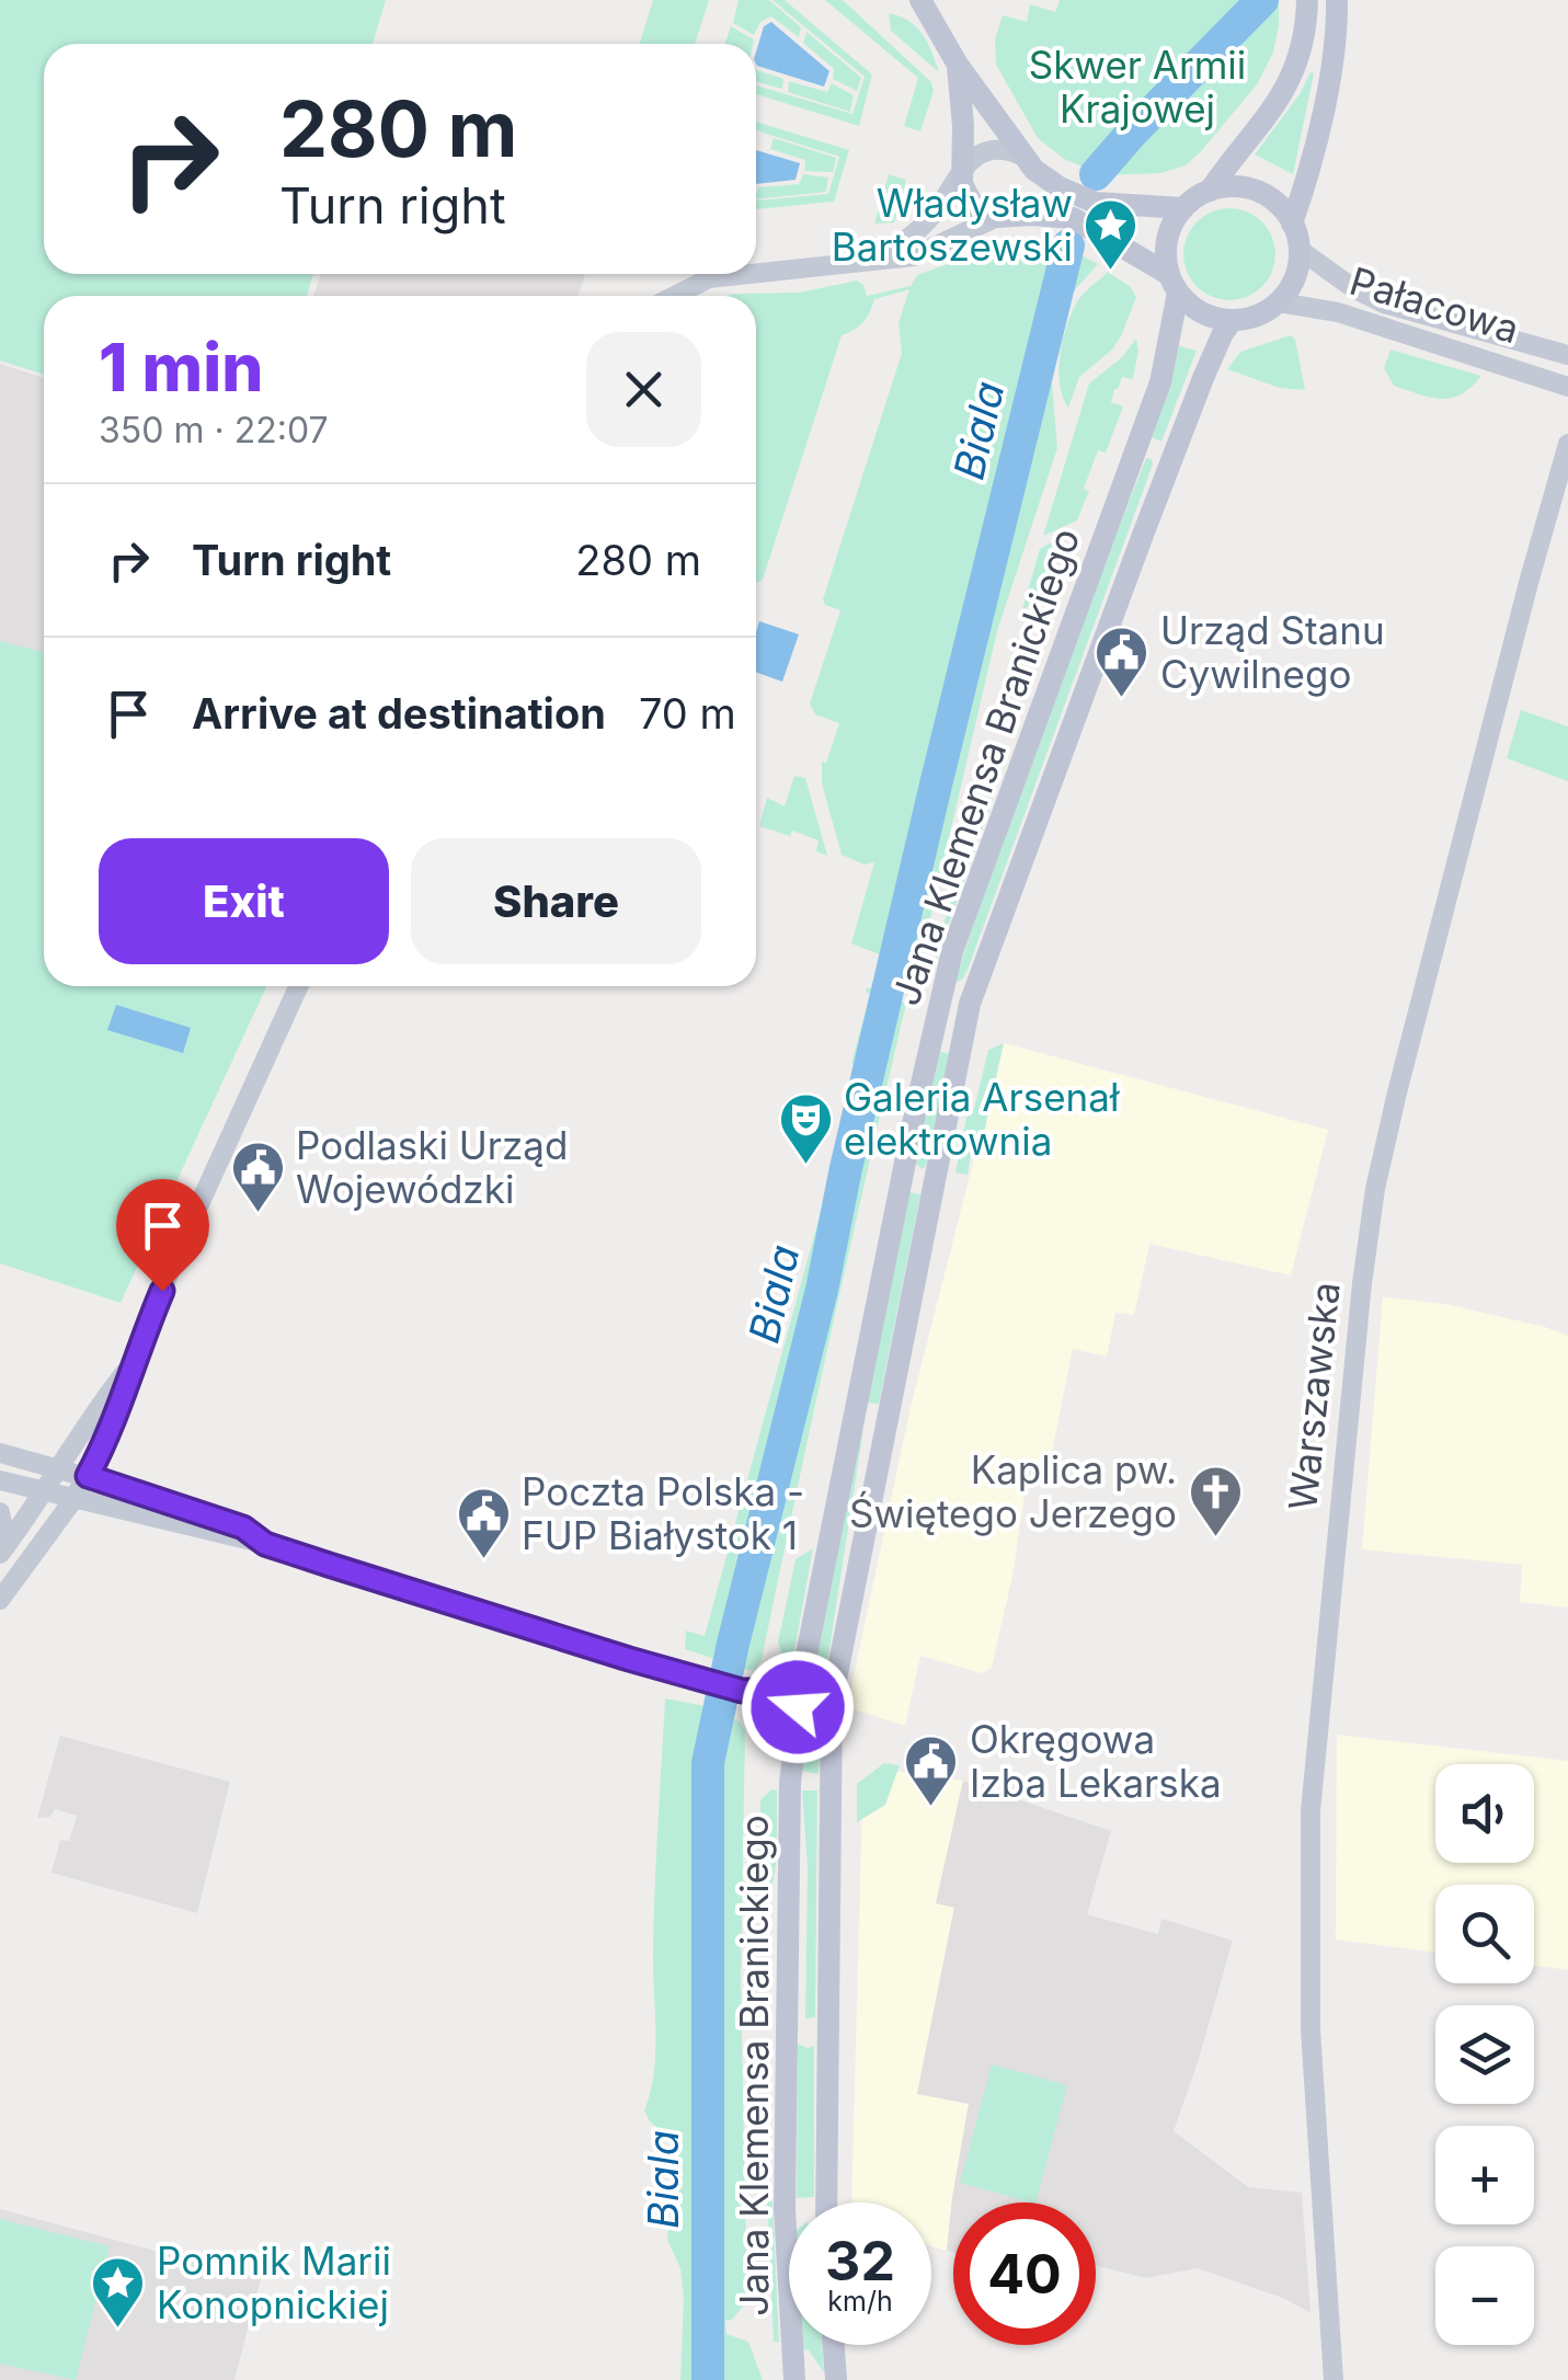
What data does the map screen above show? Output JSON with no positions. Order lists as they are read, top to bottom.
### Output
{
  "streets": {
    "main road": ["Jana Klemensa Branickiego"],
    "street": ["Pałacowa", "Warszawska"]
  },
  "crossings": [
    ["Pałacowa", "Jana Klemensa Branickiego"]
  ],
  "water": ["Biala"],
  "parks": ["Skwer Armii Krajowej"],
  "places": {
    "place": ["Władysław Bartoszewski", "Pomnik Marii Konopnickiej"],
    "public building": [
      "Urząd Stanu Cywilnego",
      "Podlaski Urząd Wojewódzki",
      "Poczta Polska - FUP Białystok 1",
      "Okręgowa Izba Lekarska"
    ],
    "theatre": ["Galeria Arsenał elektrownia"],
    "church": ["Kaplica pw. Świętego Jerzego"]
  },
  "page": {
    "turn": ["280 m", "Turn right"],
    "heading": ["1 min", "350 m · 22:07"],
    "list": [
      {
        "name": "Turn right",
        "value": "280 m"
      },
      {
        "name": "Arrive at destination",
        "value": "70 m"
      }
    ],
    "buttons": ["Exit", "Share"],
    "map_buttons": ["+", "−"],
    "speed": "32 km/h",
    "limit": "40"
  }
}
